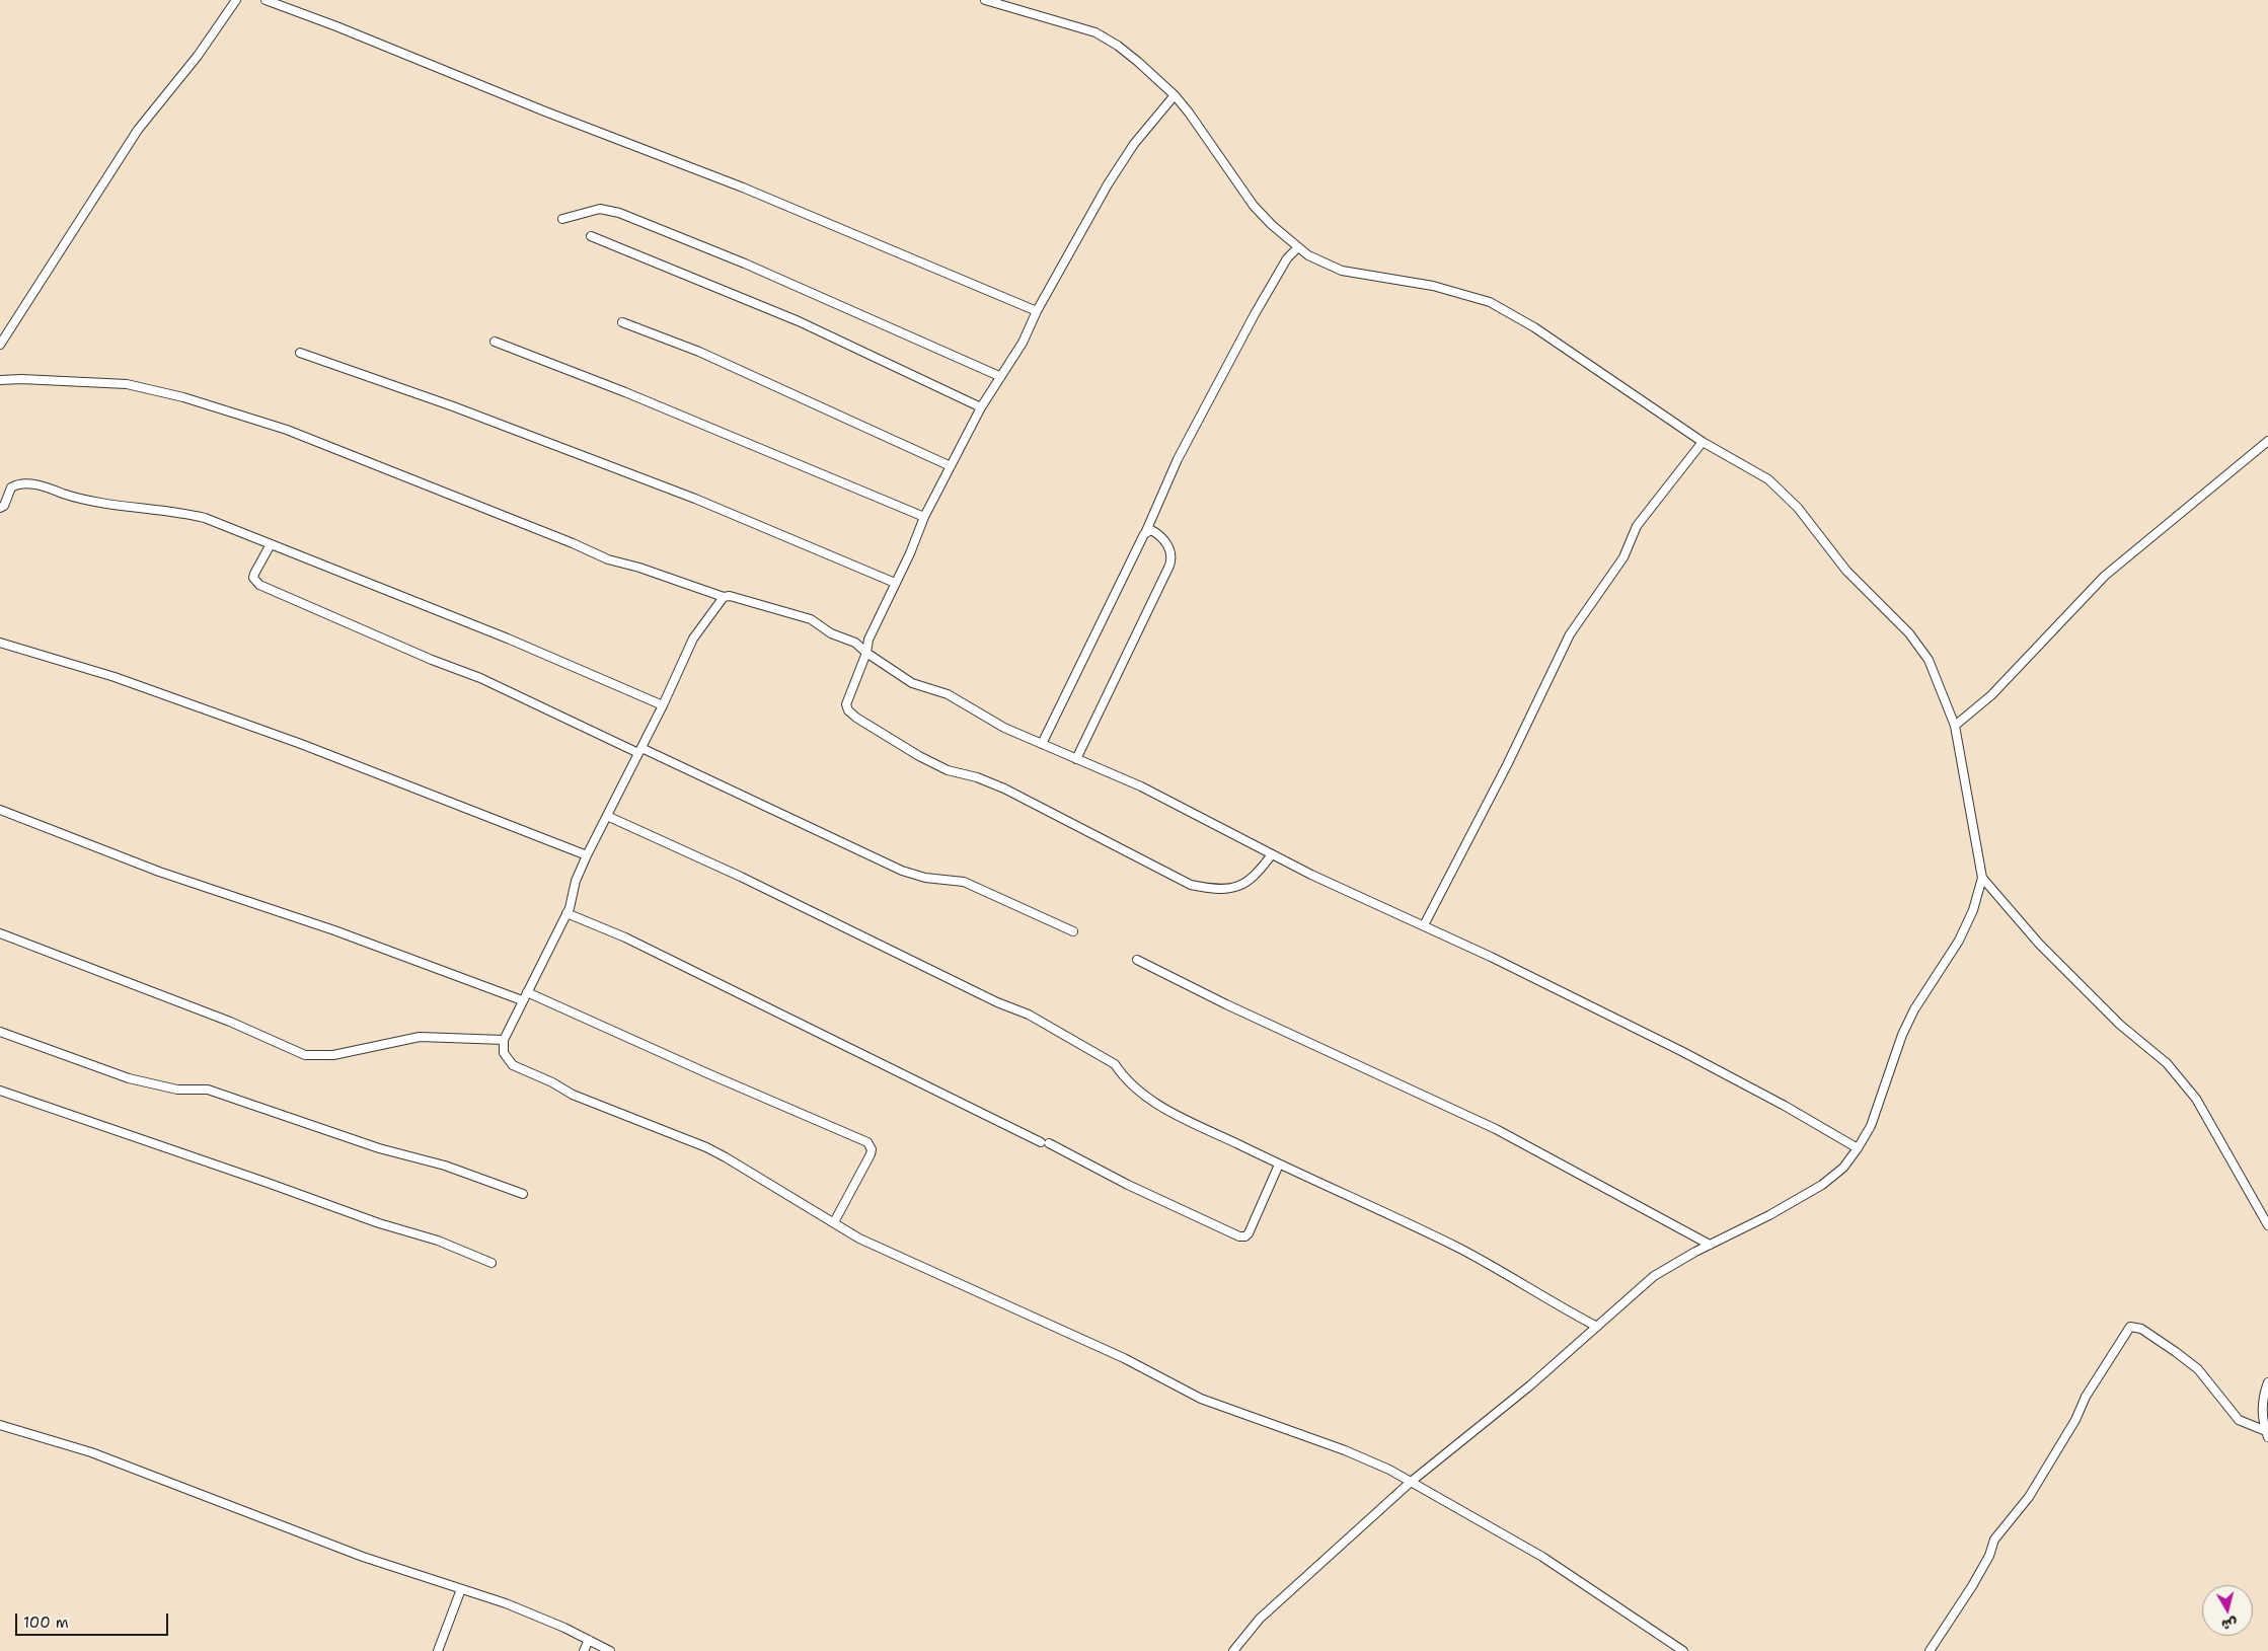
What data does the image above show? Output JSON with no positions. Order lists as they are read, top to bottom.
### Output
{
  "scale_bar": "100 m",
  "north": "bottom"
}
